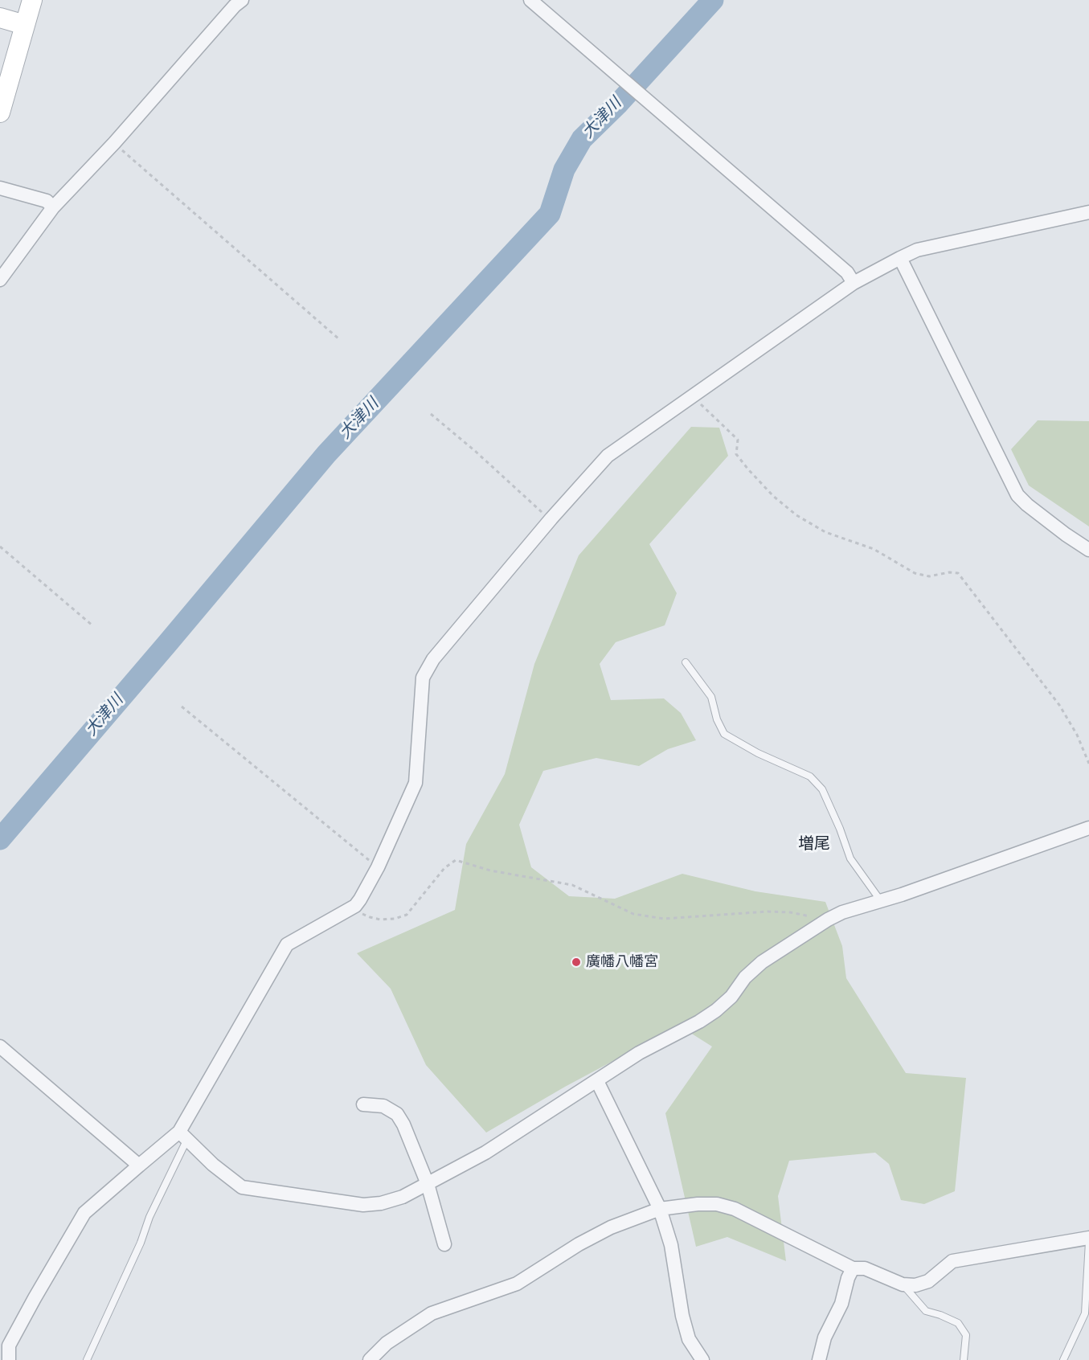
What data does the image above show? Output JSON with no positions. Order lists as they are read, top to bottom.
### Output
{
  "districts": ["増尾"],
  "water": ["大津川"],
  "places": ["廣幡八幡宮"]
}
